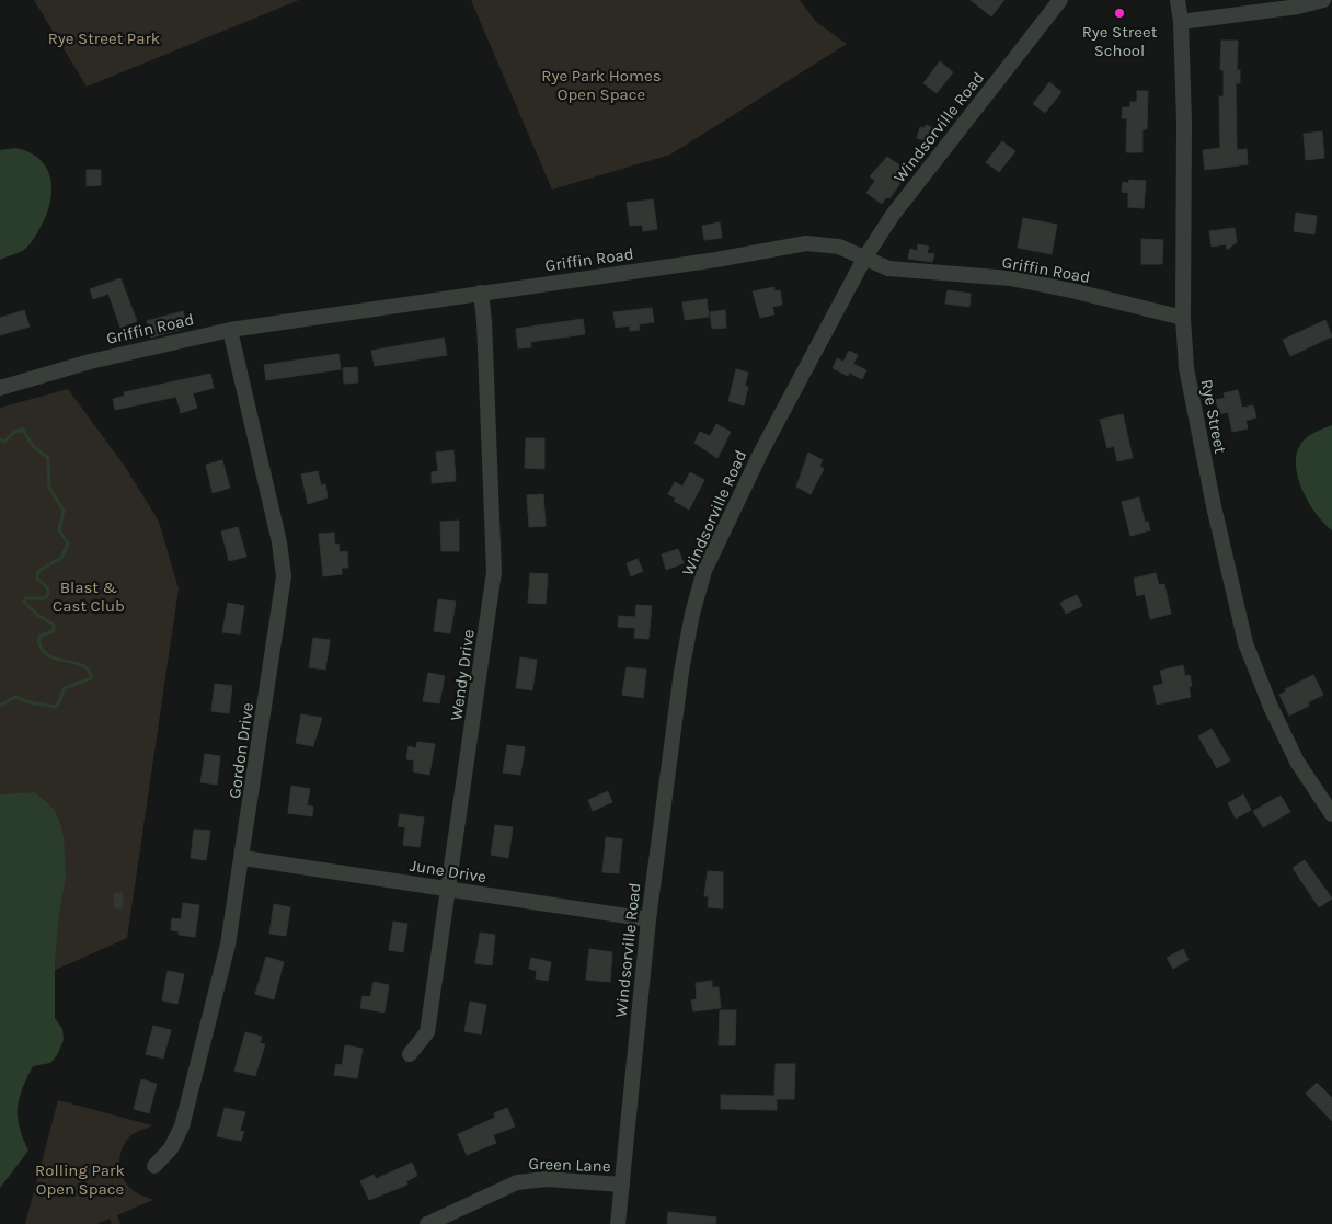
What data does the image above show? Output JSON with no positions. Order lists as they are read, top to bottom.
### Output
{
  "streets": {
    "street": [
      "Windsorville Road",
      "Griffin Road",
      "Rye Street",
      "Wendy Drive",
      "Gordon Drive",
      "June Drive",
      "Green Lane"
    ]
  },
  "crossings": [
    ["Windsorville Road", "Griffin Road"],
    ["Windsorville Road", "June Drive"],
    ["Windsorville Road", "Green Lane"],
    ["Griffin Road", "Rye Street"],
    ["Griffin Road", "Wendy Drive"],
    ["Griffin Road", "Gordon Drive"],
    ["Wendy Drive", "June Drive"],
    ["Gordon Drive", "June Drive"]
  ],
  "parks": [
    "Rye Street Park",
    "Rye Park Homes Open Space",
    "Blast & Cast Club",
    "Rolling Park Open Space"
  ],
  "places": ["Rye Street School"]
}
